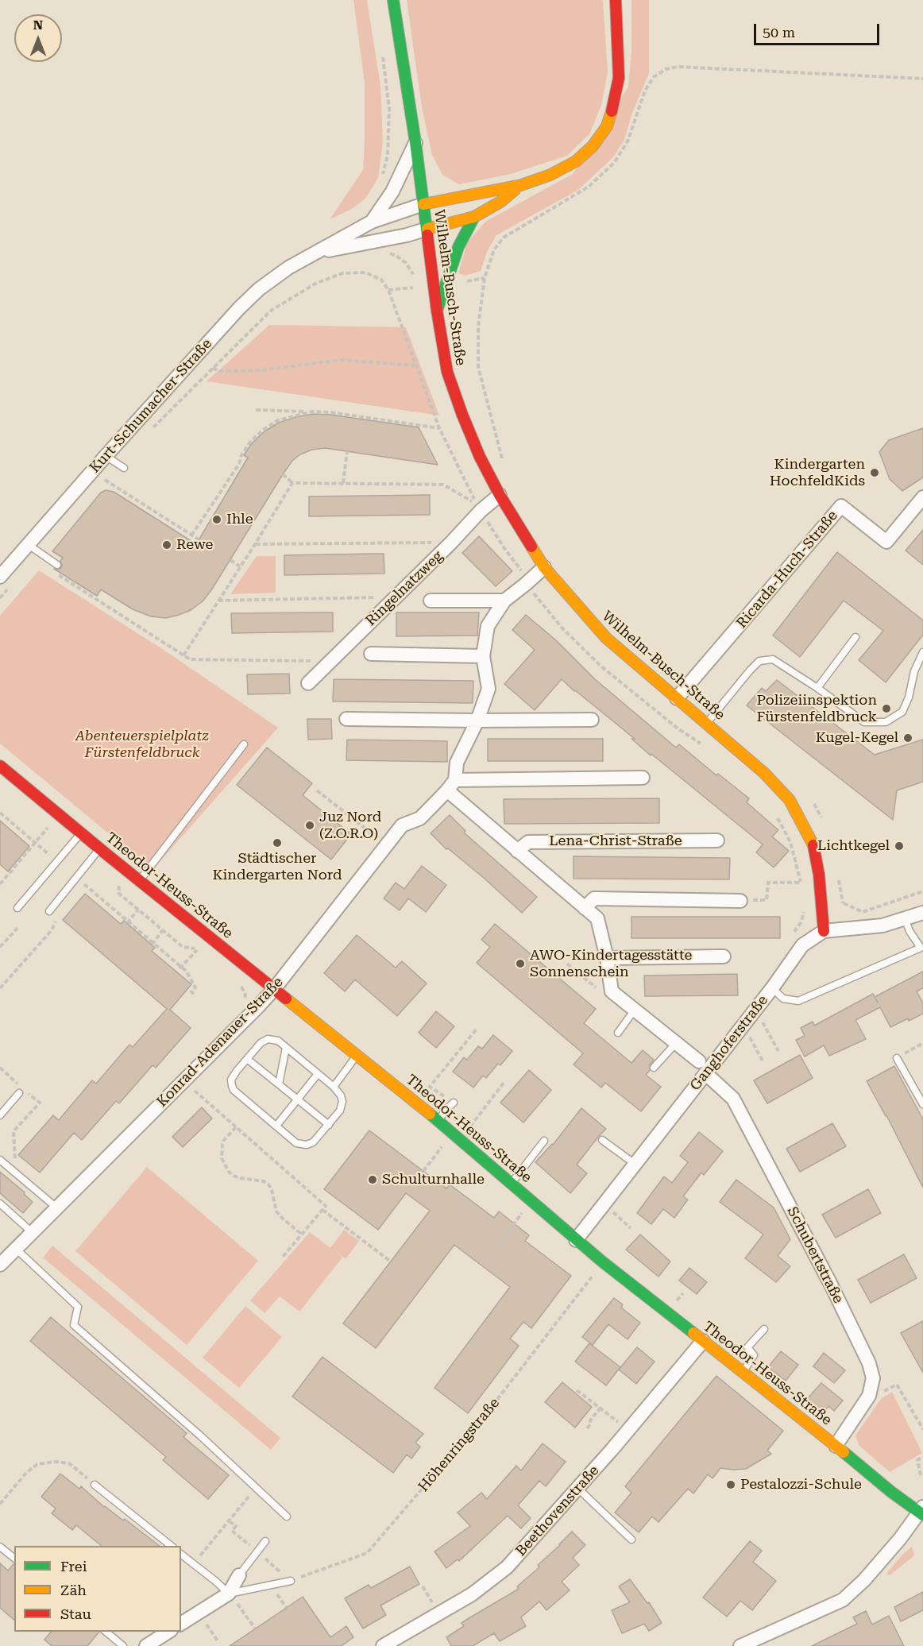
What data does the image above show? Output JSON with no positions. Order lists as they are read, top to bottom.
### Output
{
  "streets": {
    "main road": ["Wilhelm-Busch-Straße", "Theodor-Heuss-Straße"],
    "street": [
      "Kurt-Schumacher-Straße",
      "Ricarda-Huch-Straße",
      "Ringelnatzweg",
      "Lena-Christ-Straße",
      "Konrad-Adenauer-Straße",
      "Ganghoferstraße",
      "Schubertstraße",
      "Beethovenstraße"
    ],
    "path": ["Höhenringstraße"]
  },
  "crossings": [
    ["Wilhelm-Busch-Straße", "Kurt-Schumacher-Straße"],
    ["Wilhelm-Busch-Straße", "Ricarda-Huch-Straße"],
    ["Wilhelm-Busch-Straße", "Ringelnatzweg"],
    ["Wilhelm-Busch-Straße", "Ganghoferstraße"],
    ["Theodor-Heuss-Straße", "Konrad-Adenauer-Straße"],
    ["Theodor-Heuss-Straße", "Ganghoferstraße"],
    ["Theodor-Heuss-Straße", "Schubertstraße"],
    ["Theodor-Heuss-Straße", "Beethovenstraße"],
    ["Ganghoferstraße", "Schubertstraße"]
  ],
  "parks": ["Abenteuerspielplatz Fürstenfeldbruck"],
  "places": [
    "Kindergarten HochfeldKids",
    "Ihle",
    "Rewe",
    "Polizeiinspektion Fürstenfeldbruck",
    "Kugel-Kegel",
    "Juz Nord (Z.O.R.O)",
    "Städtischer Kindergarten Nord",
    "Lichtkegel",
    "AWO-Kindertagesstätte Sonnenschein",
    "Schulturnhalle",
    "Pestalozzi-Schule"
  ],
  "legend": ["Frei", "Zäh", "Stau"],
  "scale_bar": "50 m",
  "north": "top"
}
